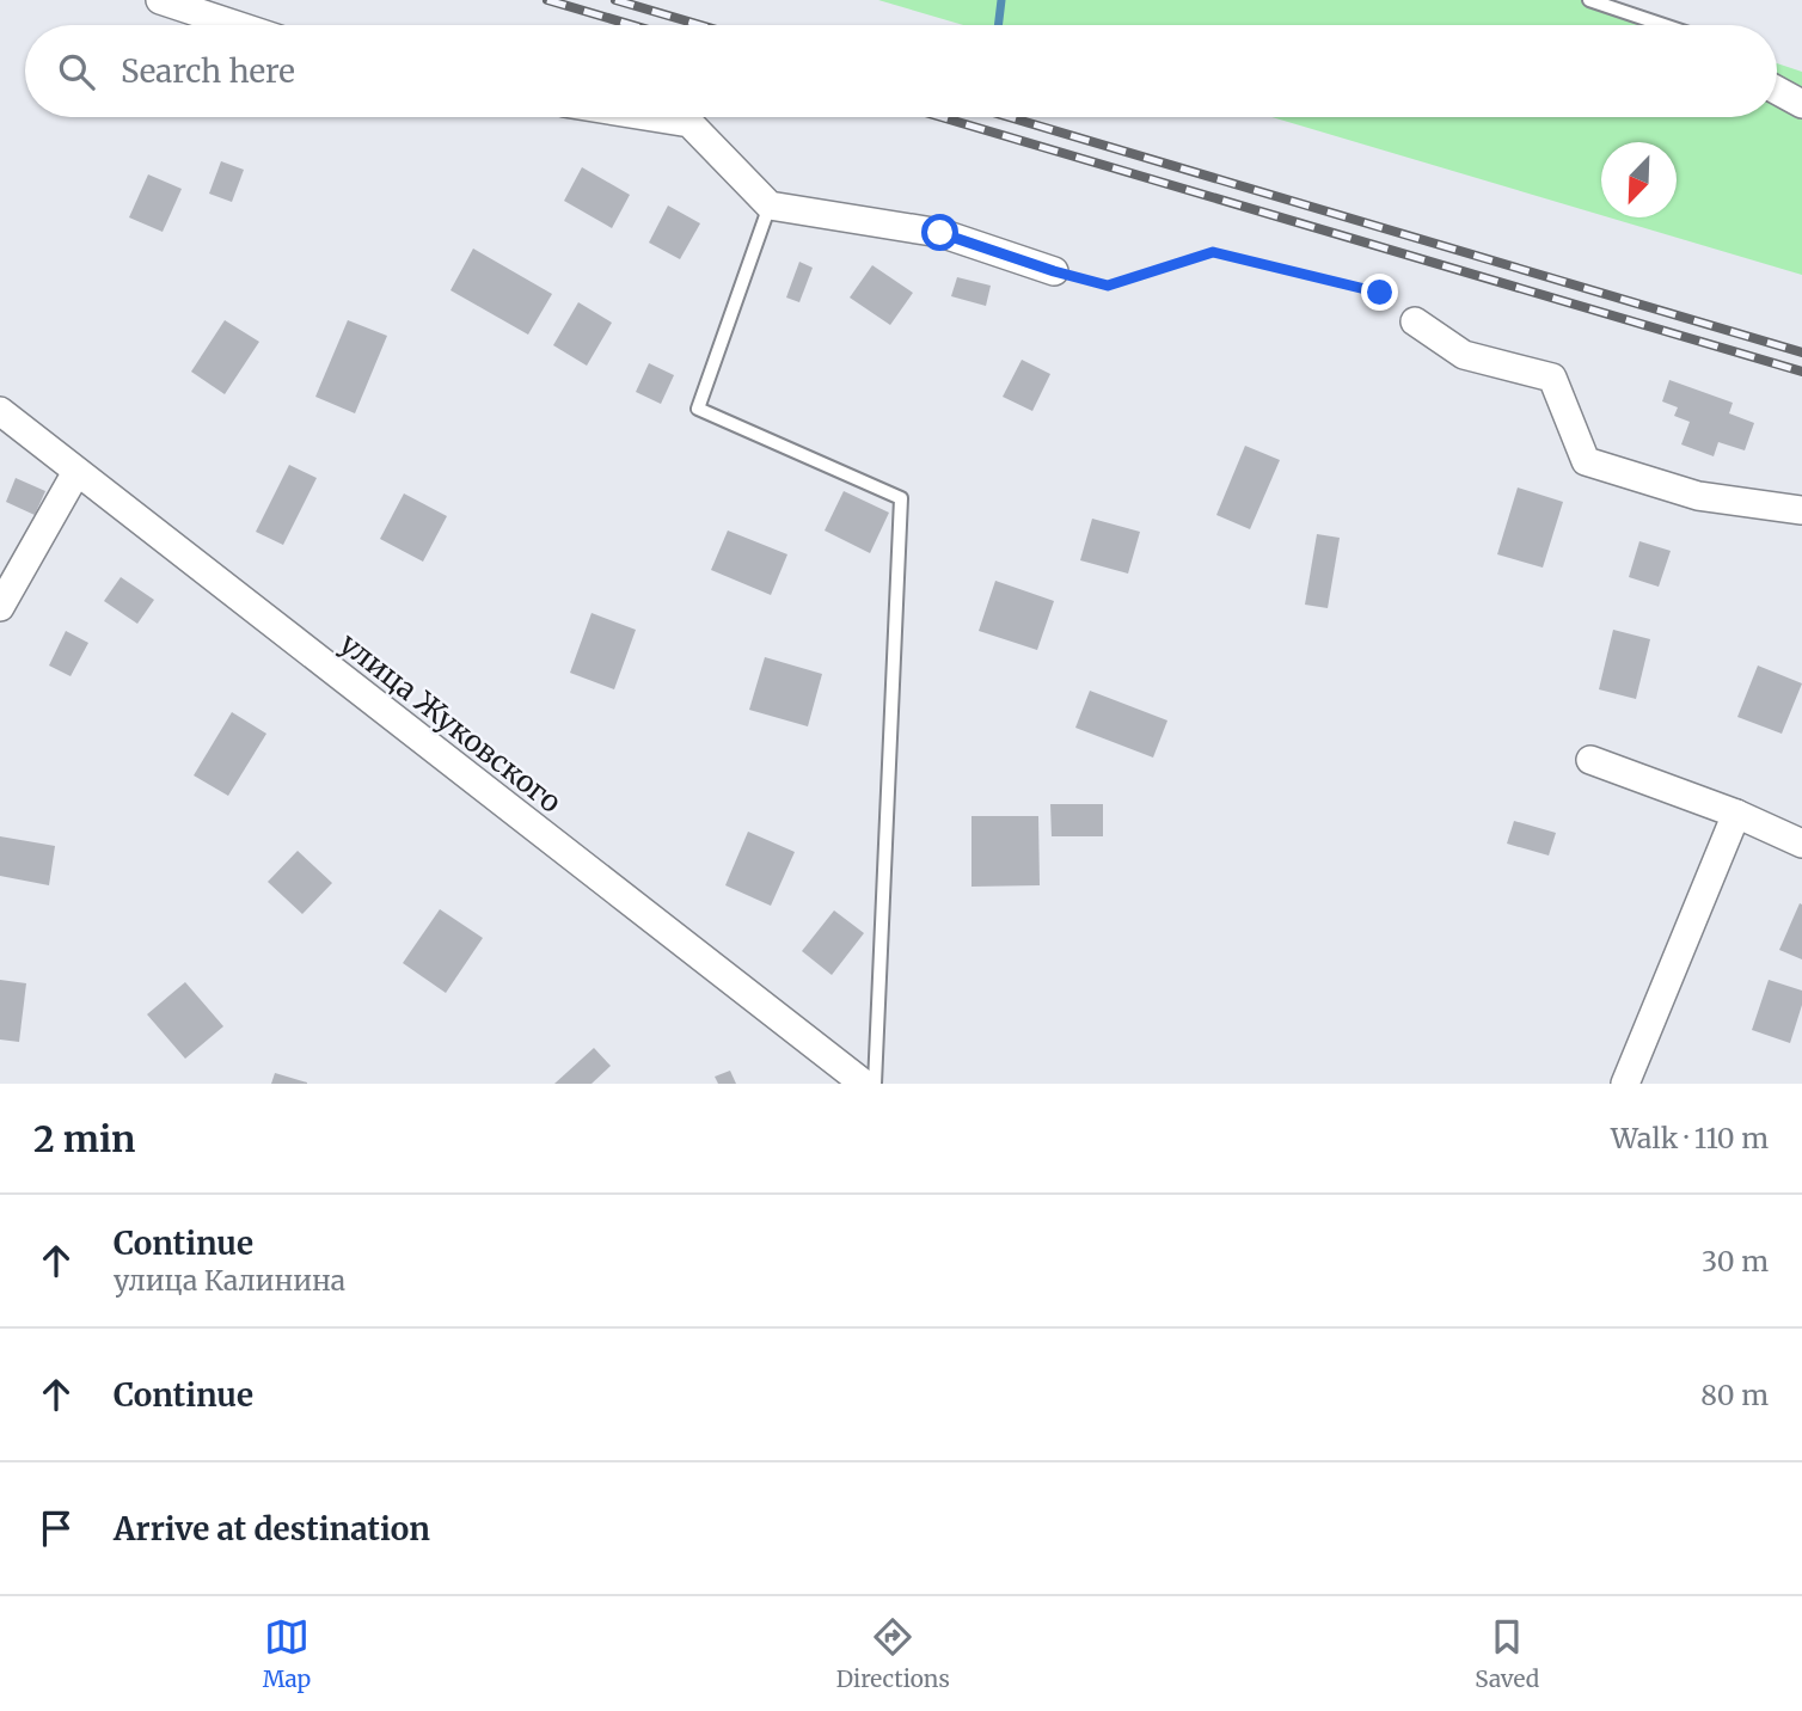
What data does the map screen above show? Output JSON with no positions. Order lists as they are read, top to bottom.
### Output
{
  "streets": {
    "street": ["улица Жуковского"]
  },
  "north": "bottom left",
  "page": {
    "search": "Search here",
    "heading": ["2 min", "Walk · 110 m"],
    "list": [
      ["Continue", "улица Калинина", "30 m"],
      ["Continue", "80 m"],
      "Arrive at destination"
    ],
    "nav": ["Map", "Directions", "Saved"]
  }
}
